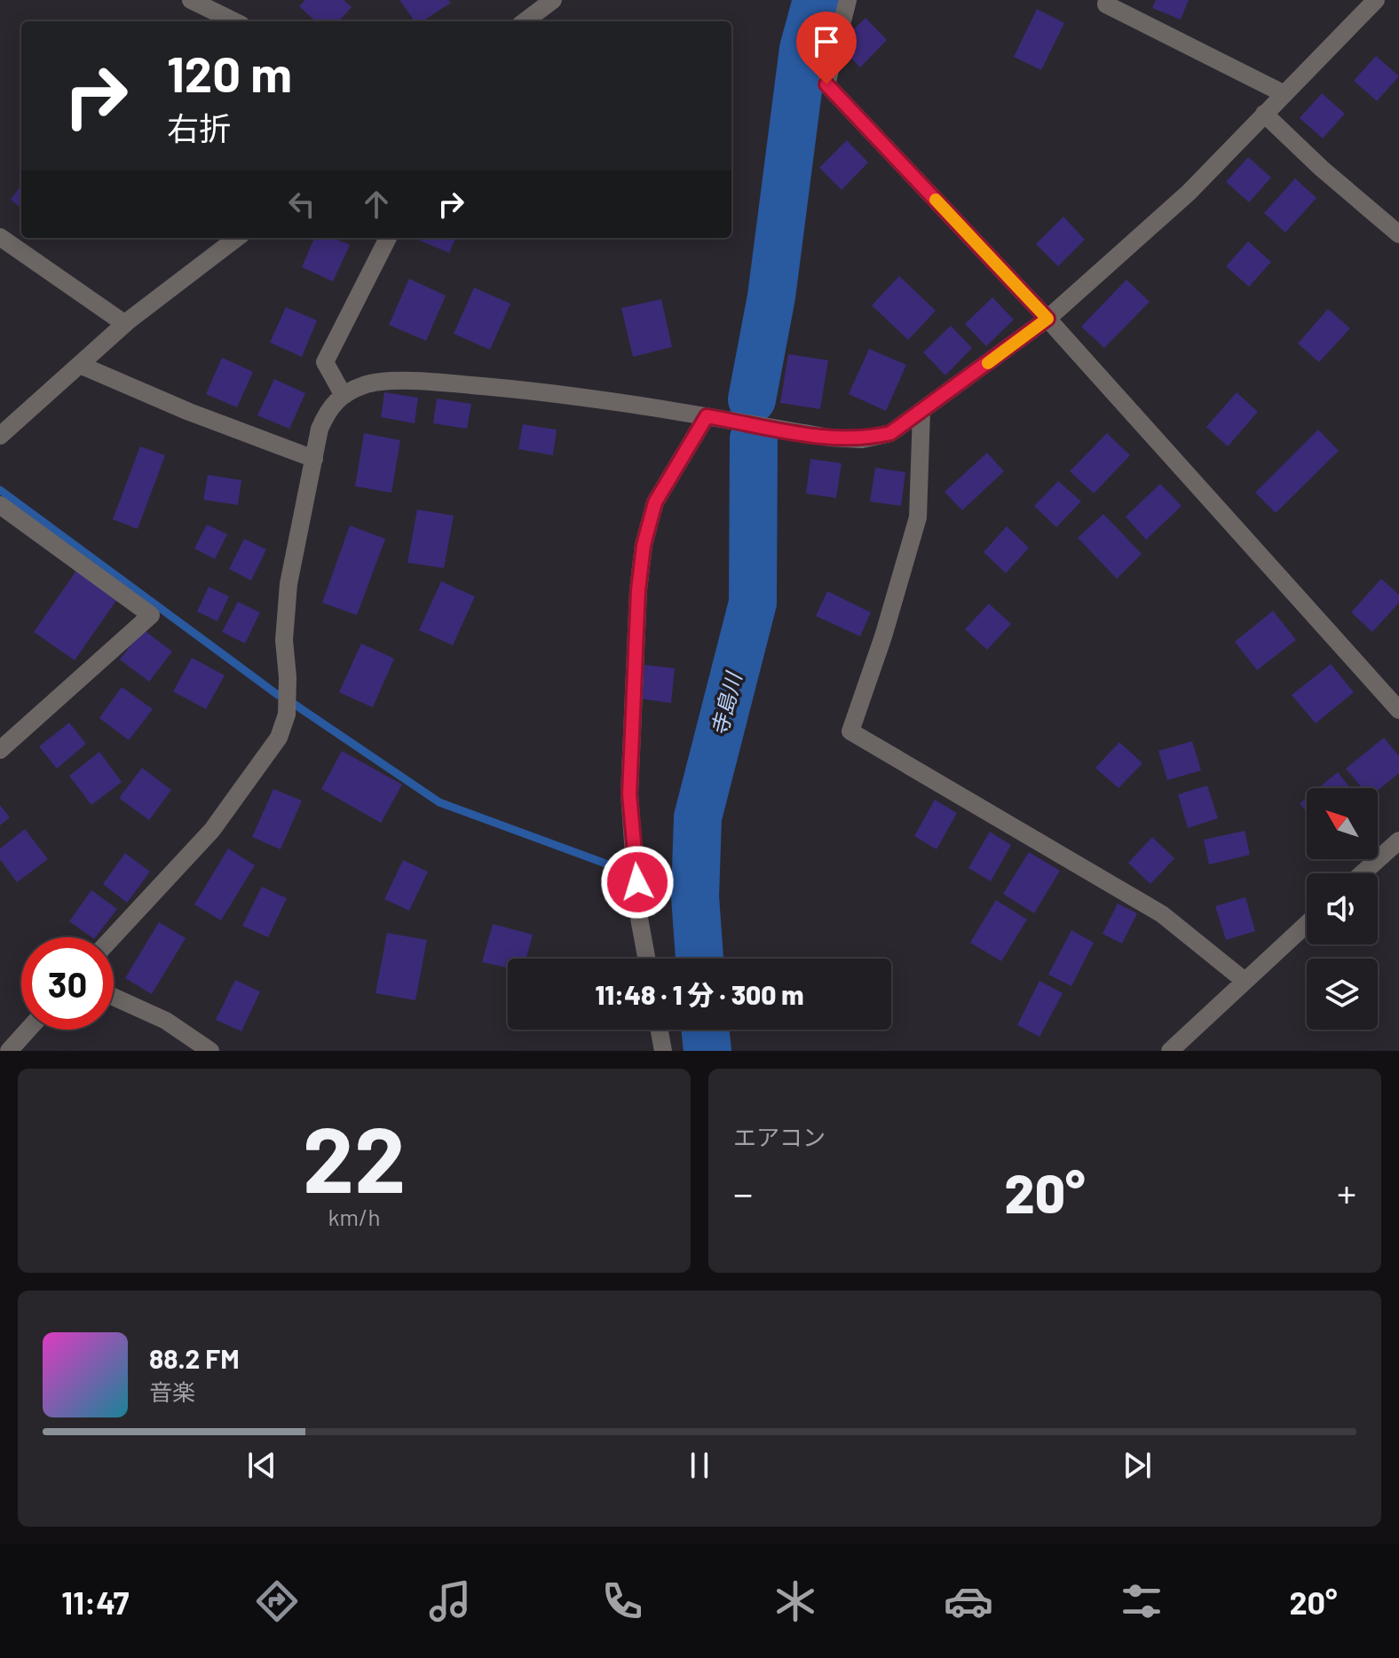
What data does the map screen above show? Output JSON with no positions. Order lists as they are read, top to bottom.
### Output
{
  "water": ["寺島川"],
  "north": "top left",
  "page": {
    "turn": ["120 m", "右折"],
    "limit": "30",
    "trip": "11:48 · 1 分 · 300 m",
    "tile": [
      ["22", "km/h"],
      "エアコン"
    ],
    "heat": ["−", "20°", "+"],
    "song": ["88.2 FM", "音楽"],
    "tabs": ["11:47", "20°"]
  }
}
